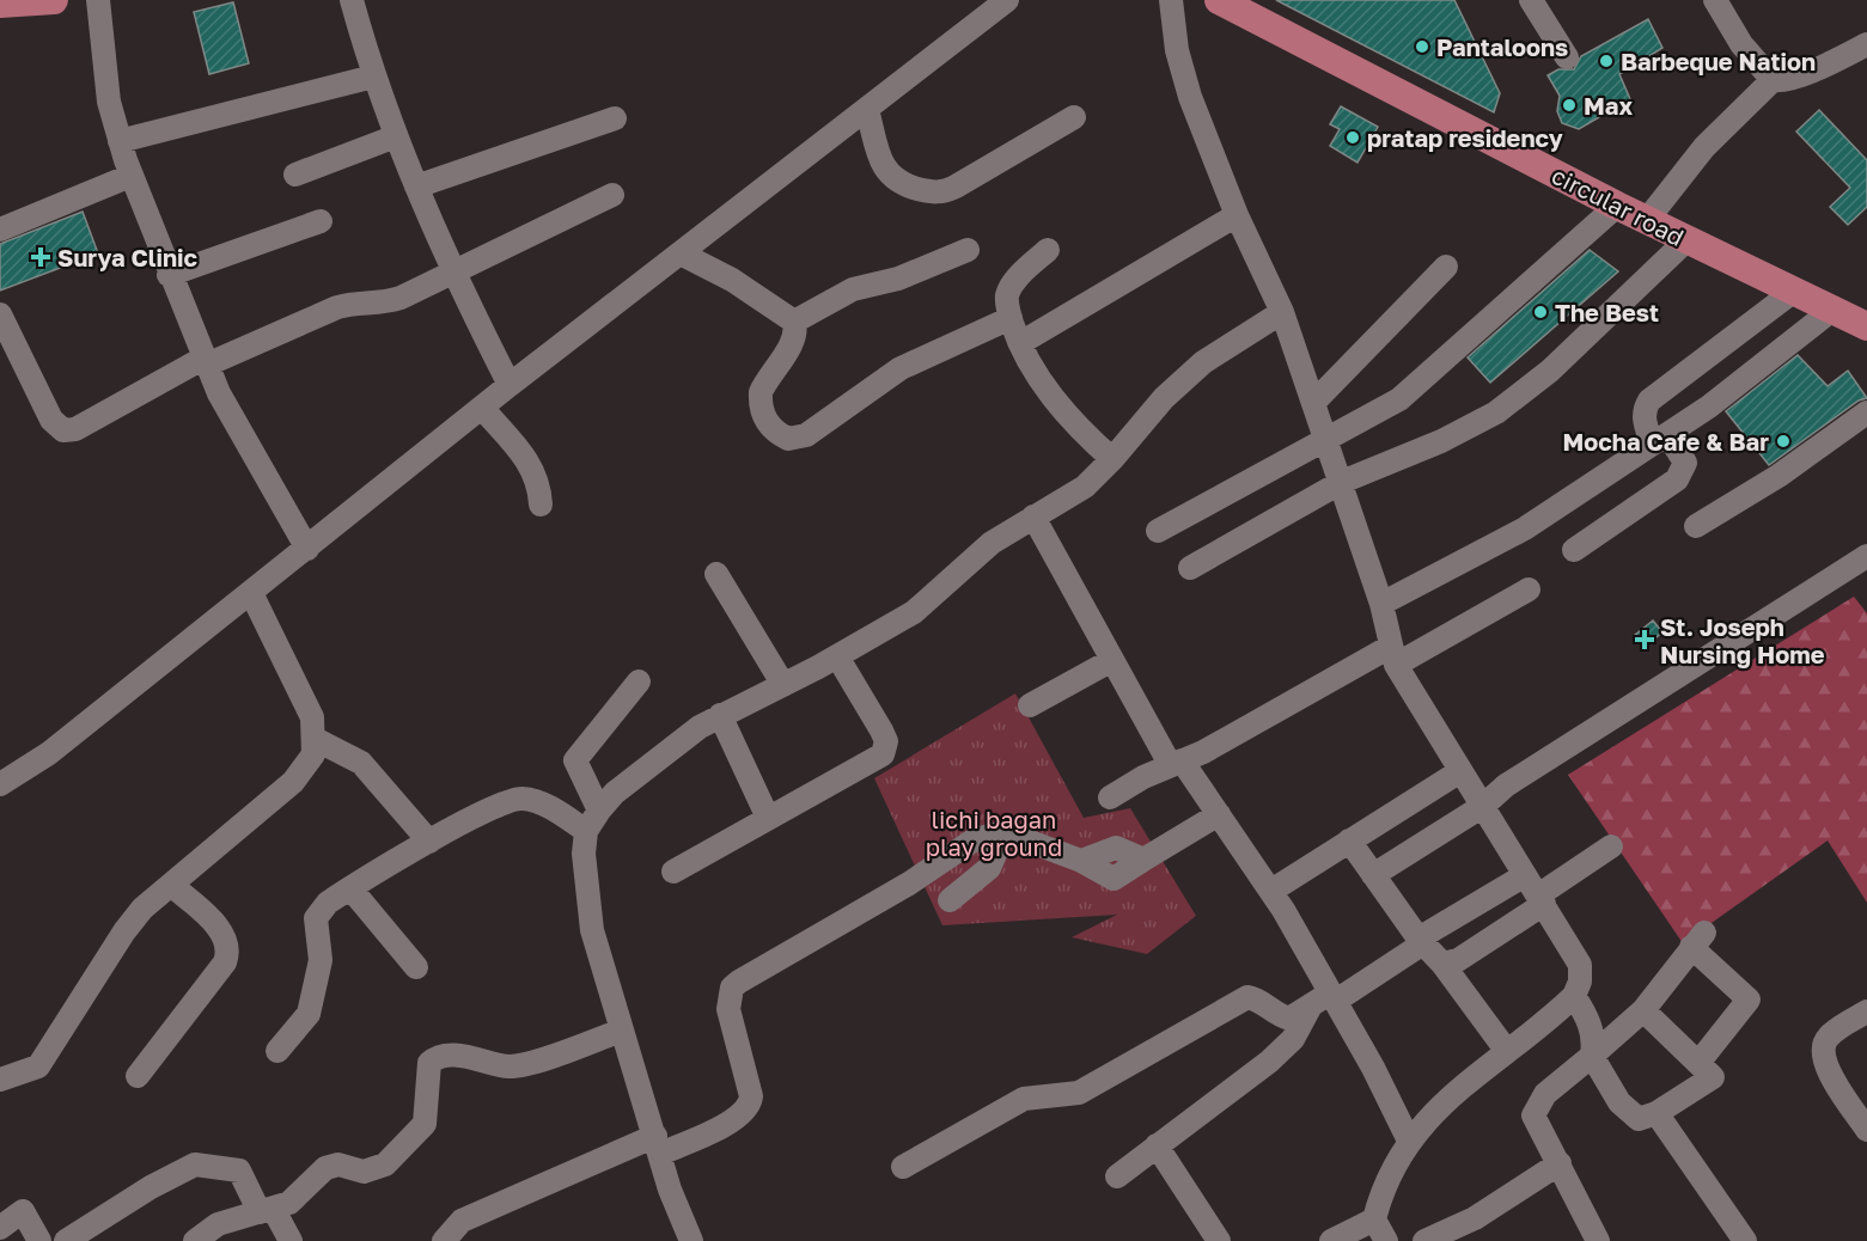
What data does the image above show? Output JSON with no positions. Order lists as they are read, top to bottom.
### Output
{
  "streets": {
    "main road": ["circular road"]
  },
  "parks": ["lichi bagan play ground"],
  "places": {
    "other": [
      "Pantaloons",
      "Barbeque Nation",
      "Max",
      "pratap residency",
      "The Best",
      "Mocha Cafe & Bar"
    ],
    "health": ["Surya Clinic", "St. Joseph Nursing Home"]
  }
}
